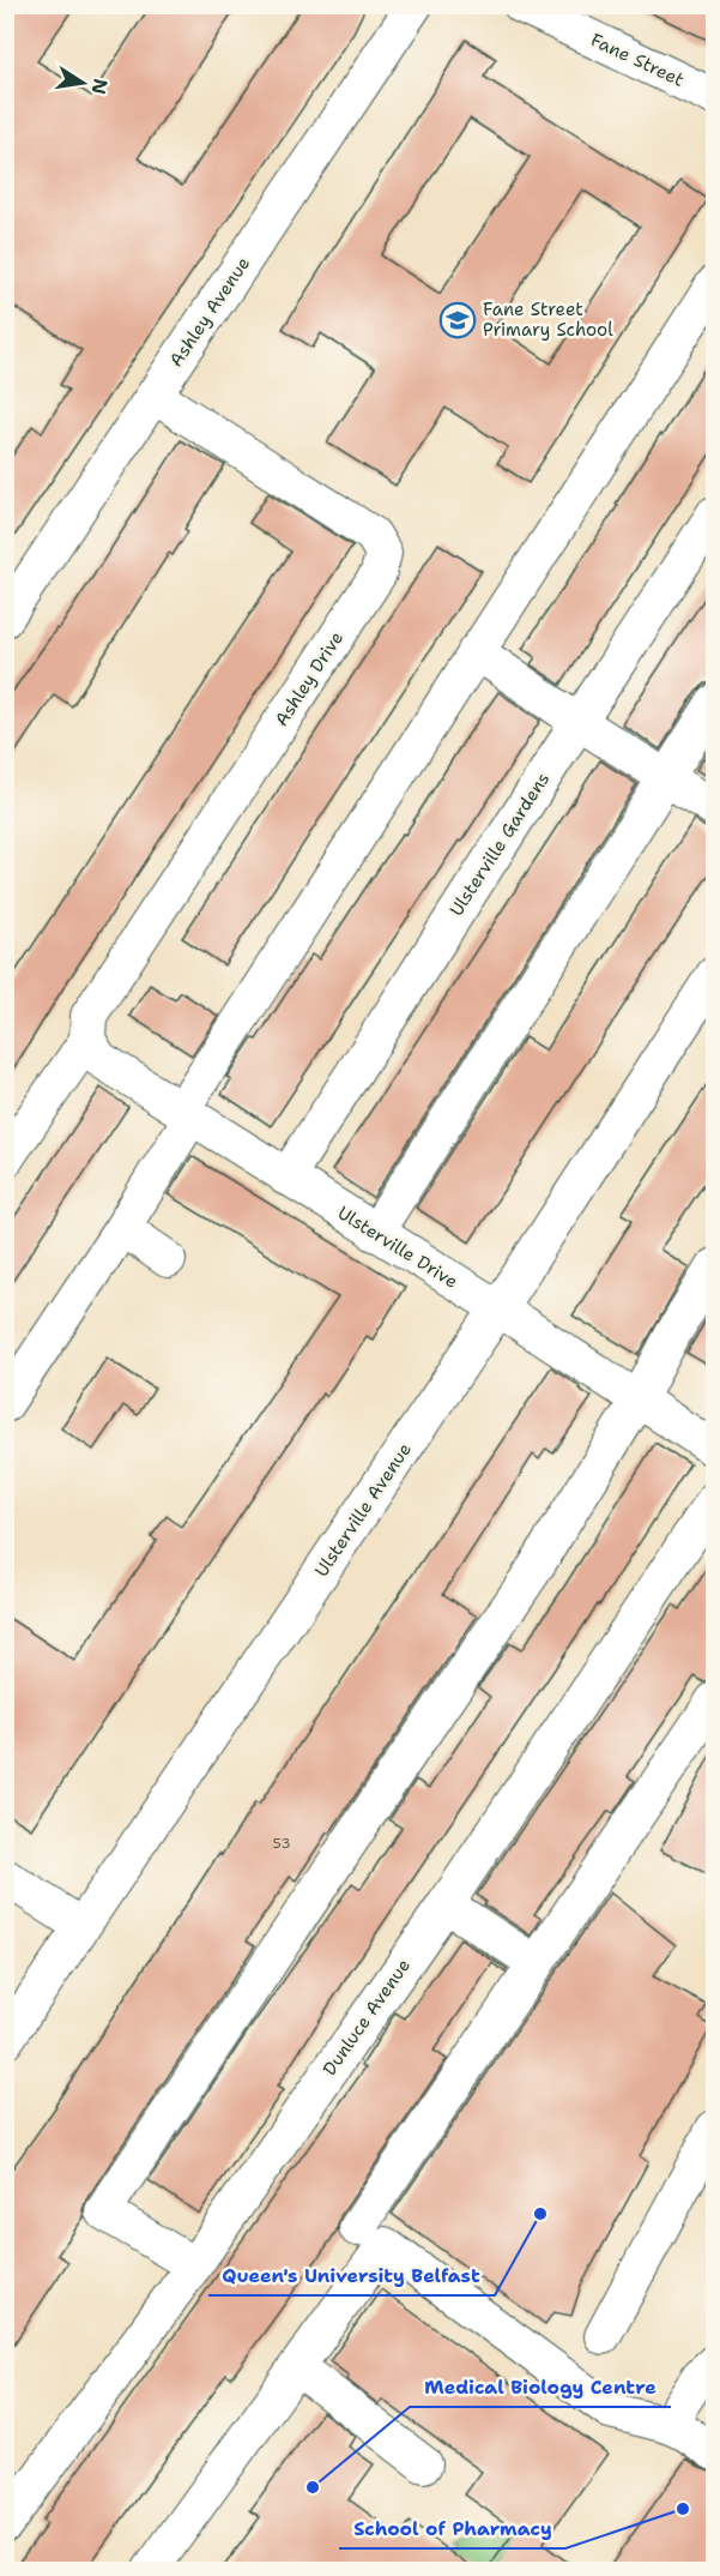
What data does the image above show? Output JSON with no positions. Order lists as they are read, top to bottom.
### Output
{
  "streets": {
    "street": [
      "Fane Street",
      "Ashley Avenue",
      "Ashley Drive",
      "Ulsterville Gardens",
      "Ulsterville Drive",
      "Ulsterville Avenue",
      "Dunluce Avenue"
    ]
  },
  "crossings": [
    ["Ashley Avenue", "Ashley Drive"],
    ["Ashley Drive", "Ulsterville Drive"],
    ["Ulsterville Gardens", "Ulsterville Drive"],
    ["Ulsterville Drive", "Ulsterville Avenue"]
  ],
  "places": {
    "school or university": ["Fane Street Primary School"],
    "other": ["Queen's University Belfast", "Medical Biology Centre", "School of Pharmacy"]
  },
  "house_numbers": ["53"],
  "north": "right"
}
